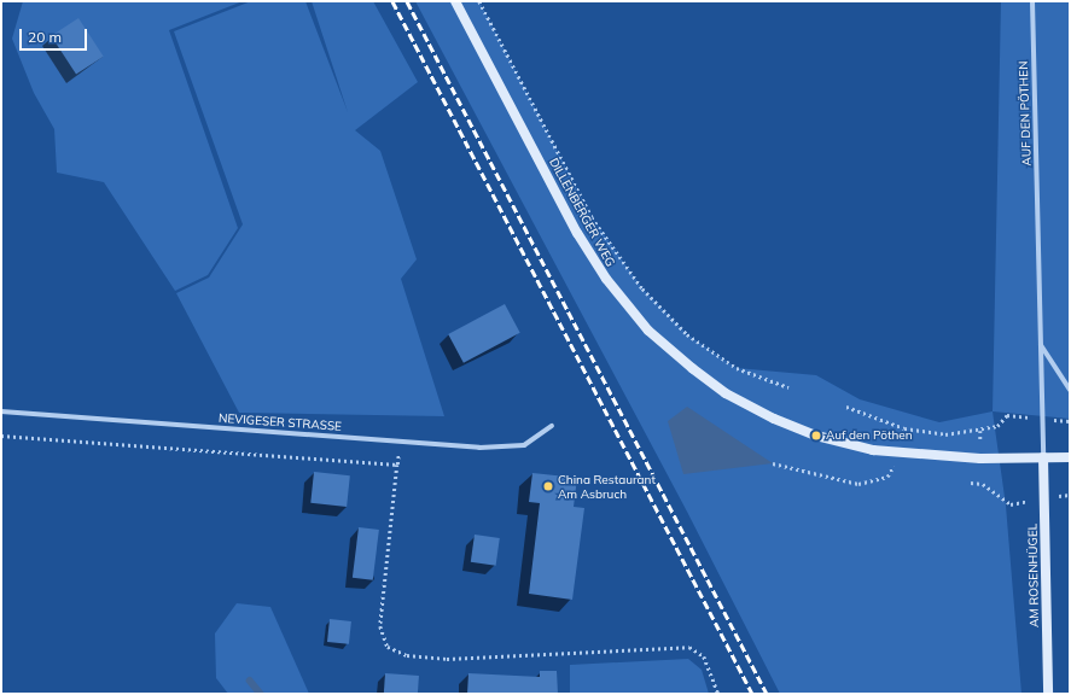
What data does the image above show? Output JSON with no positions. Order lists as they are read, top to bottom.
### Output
{
  "streets": {
    "main road": ["DILLENBERGER WEG", "AM ROSENHÜGEL"],
    "street": ["AUF DEN PÖTHEN", "NEVIGESER STRASSE"]
  },
  "crossings": [
    ["AUF DEN PÖTHEN", "DILLENBERGER WEG"],
    ["AUF DEN PÖTHEN", "AM ROSENHÜGEL"],
    ["DILLENBERGER WEG", "AM ROSENHÜGEL"]
  ],
  "places": ["Auf den Pöthen", "China Restaurant Am Asbruch"],
  "scale_bar": "20 m"
}
